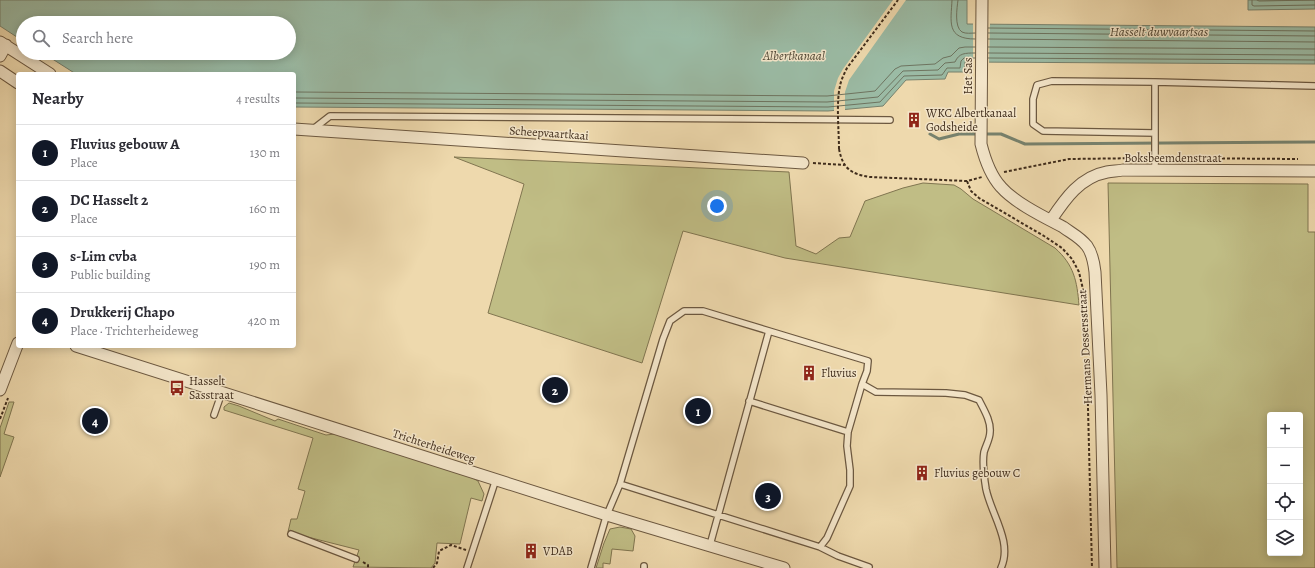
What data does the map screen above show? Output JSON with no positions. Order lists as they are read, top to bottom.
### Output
{
  "streets": {
    "street": [
      "Het Sas",
      "Scheepvaartkaai",
      "Boksbeemdenstraat",
      "Hermans Dessersstraat",
      "Trichterheideweg"
    ]
  },
  "crossings": [
    ["Het Sas", "Hermans Dessersstraat"],
    ["Boksbeemdenstraat", "Hermans Dessersstraat"]
  ],
  "water": ["Hasselt duwvaartsas", "Albertkanaal"],
  "places": {
    "building": [
      "WKC Albertkanaal Godsheide",
      "Fluvius",
      "Fluvius gebouw C",
      "VDAB"
    ],
    "bus stop": ["Hasselt Sasstraat"]
  },
  "page": {
    "search": "Search here",
    "heading": ["Nearby", "4 results"],
    "list": [
      {
        "mark": "1",
        "name": "Fluvius gebouw A",
        "note": "Place",
        "value": "130 m"
      },
      {
        "mark": "2",
        "name": "DC Hasselt 2",
        "note": "Place",
        "value": "160 m"
      },
      {
        "mark": "3",
        "name": "s-Lim cvba",
        "note": "Public building",
        "value": "190 m"
      },
      {
        "mark": "4",
        "name": "Drukkerij Chapo",
        "note": "Place · Trichterheideweg",
        "value": "420 m"
      }
    ],
    "pins": [
      "2",
      "1",
      "4",
      "3"
    ],
    "map_buttons": ["+", "−"]
  }
}
